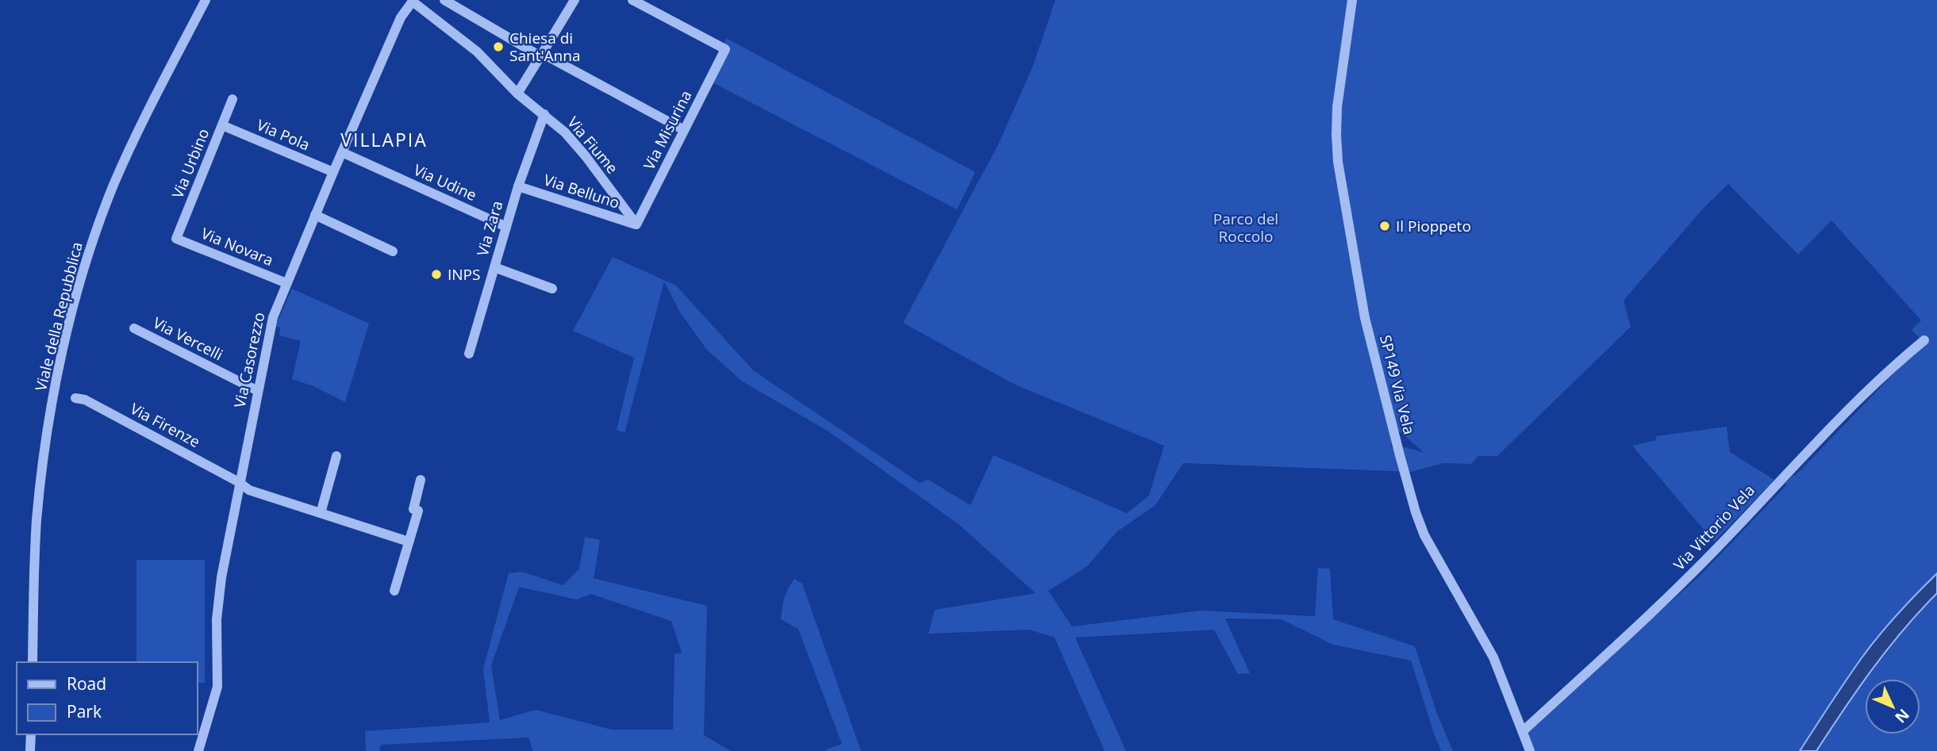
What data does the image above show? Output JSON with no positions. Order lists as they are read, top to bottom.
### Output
{
  "streets": {
    "street": [
      "Via Misurina",
      "Via Pola",
      "Via Fiume",
      "Via Urbino",
      "Via Udine",
      "Via Belluno",
      "Via Zara",
      "Via Novara",
      "Viale della Repubblica",
      "Via Vercelli",
      "Via Casorezzo",
      "SP149 Via Vela",
      "Via Firenze",
      "Via Vittorio Vela"
    ]
  },
  "crossings": [
    ["Via Misurina", "Via Fiume"],
    ["Via Misurina", "Via Belluno"],
    ["Via Pola", "Via Urbino"],
    ["Via Pola", "Via Casorezzo"],
    ["Via Fiume", "Via Belluno"],
    ["Via Fiume", "Via Zara"],
    ["Via Fiume", "Via Casorezzo"],
    ["Via Urbino", "Via Novara"],
    ["Via Udine", "Via Zara"],
    ["Via Udine", "Via Casorezzo"],
    ["Via Belluno", "Via Zara"],
    ["Via Novara", "Via Casorezzo"],
    ["Via Vercelli", "Via Casorezzo"],
    ["Via Casorezzo", "Via Firenze"],
    ["SP149 Via Vela", "Via Vittorio Vela"]
  ],
  "districts": ["VILLAPIA"],
  "parks": ["Parco del Roccolo"],
  "places": ["Chiesa di Sant'Anna", "Il Pioppeto", "INPS"],
  "legend": ["Road", "Park"],
  "north": "bottom right"
}
